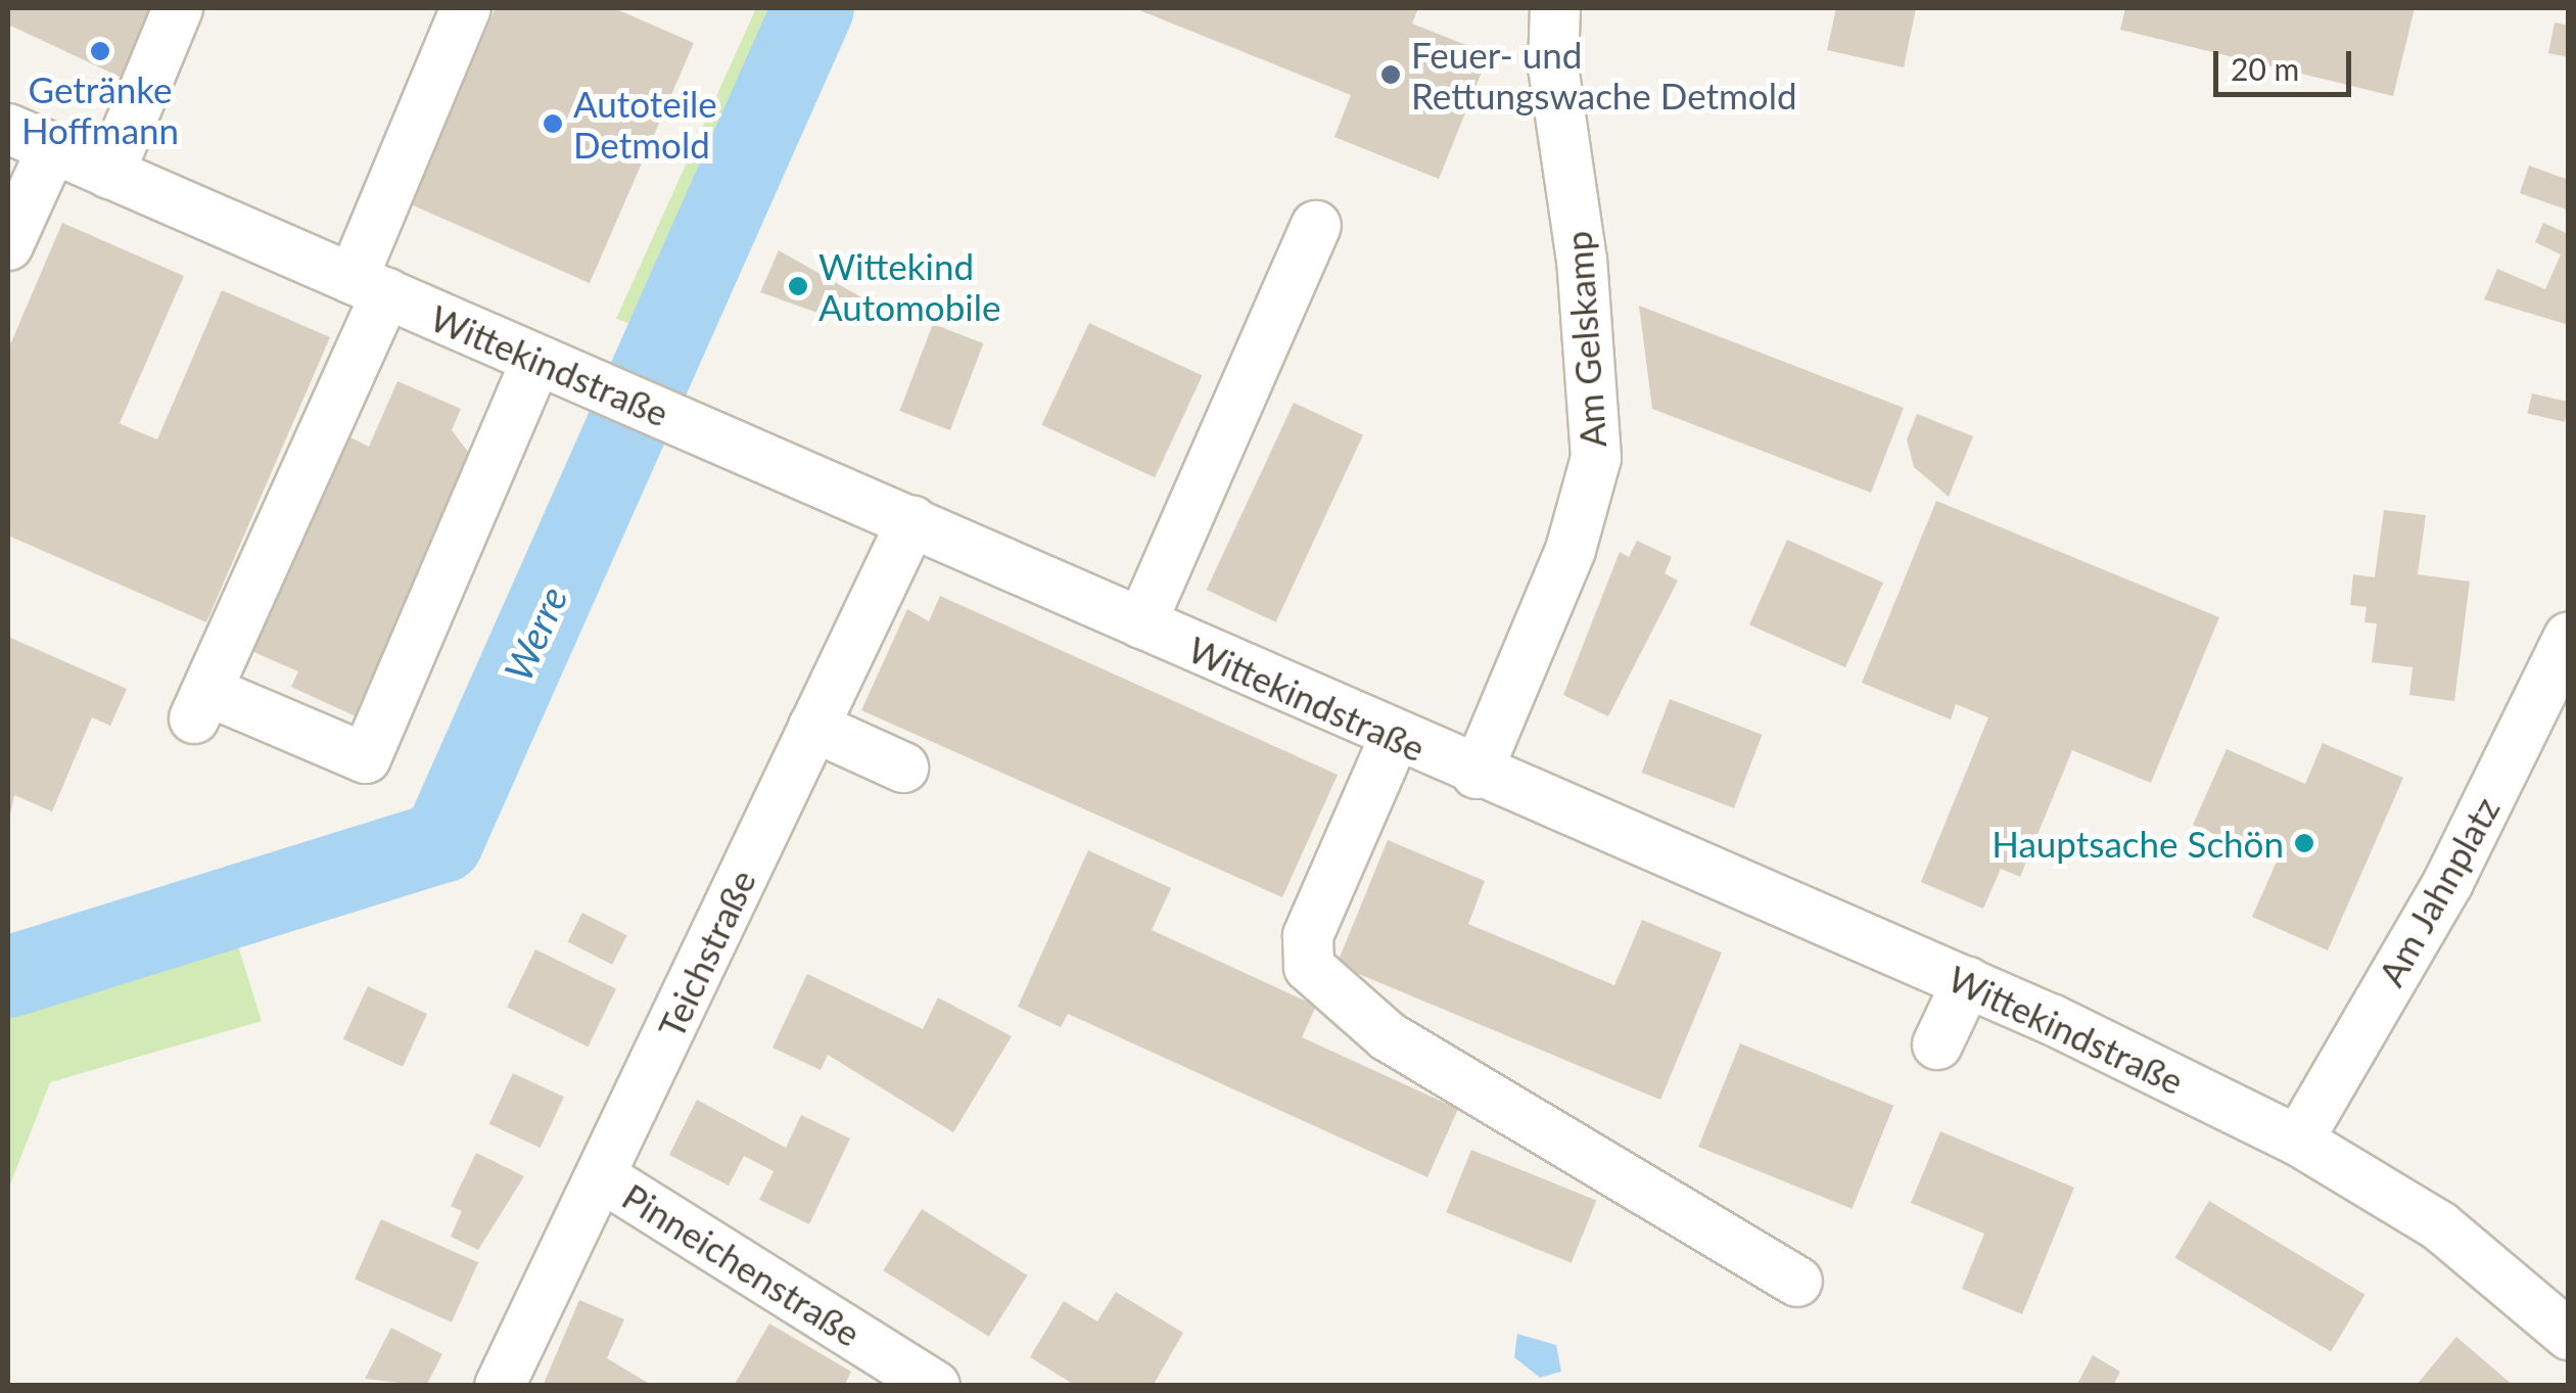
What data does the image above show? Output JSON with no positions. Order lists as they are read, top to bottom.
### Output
{
  "streets": {
    "street": [
      "Am Gelskamp",
      "Wittekindstraße",
      "Am Jahnplatz",
      "Teichstraße",
      "Pinneichenstraße"
    ]
  },
  "crossings": [
    ["Am Gelskamp", "Wittekindstraße"],
    ["Wittekindstraße", "Am Jahnplatz"],
    ["Wittekindstraße", "Teichstraße"],
    ["Teichstraße", "Pinneichenstraße"]
  ],
  "water": ["Werre"],
  "places": [
    "Getränke Hoffmann",
    "Feuer- und Rettungswache Detmold",
    "Autoteile Detmold",
    "Wittekind Automobile",
    "Hauptsache Schön"
  ],
  "scale_bar": "20 m"
}
